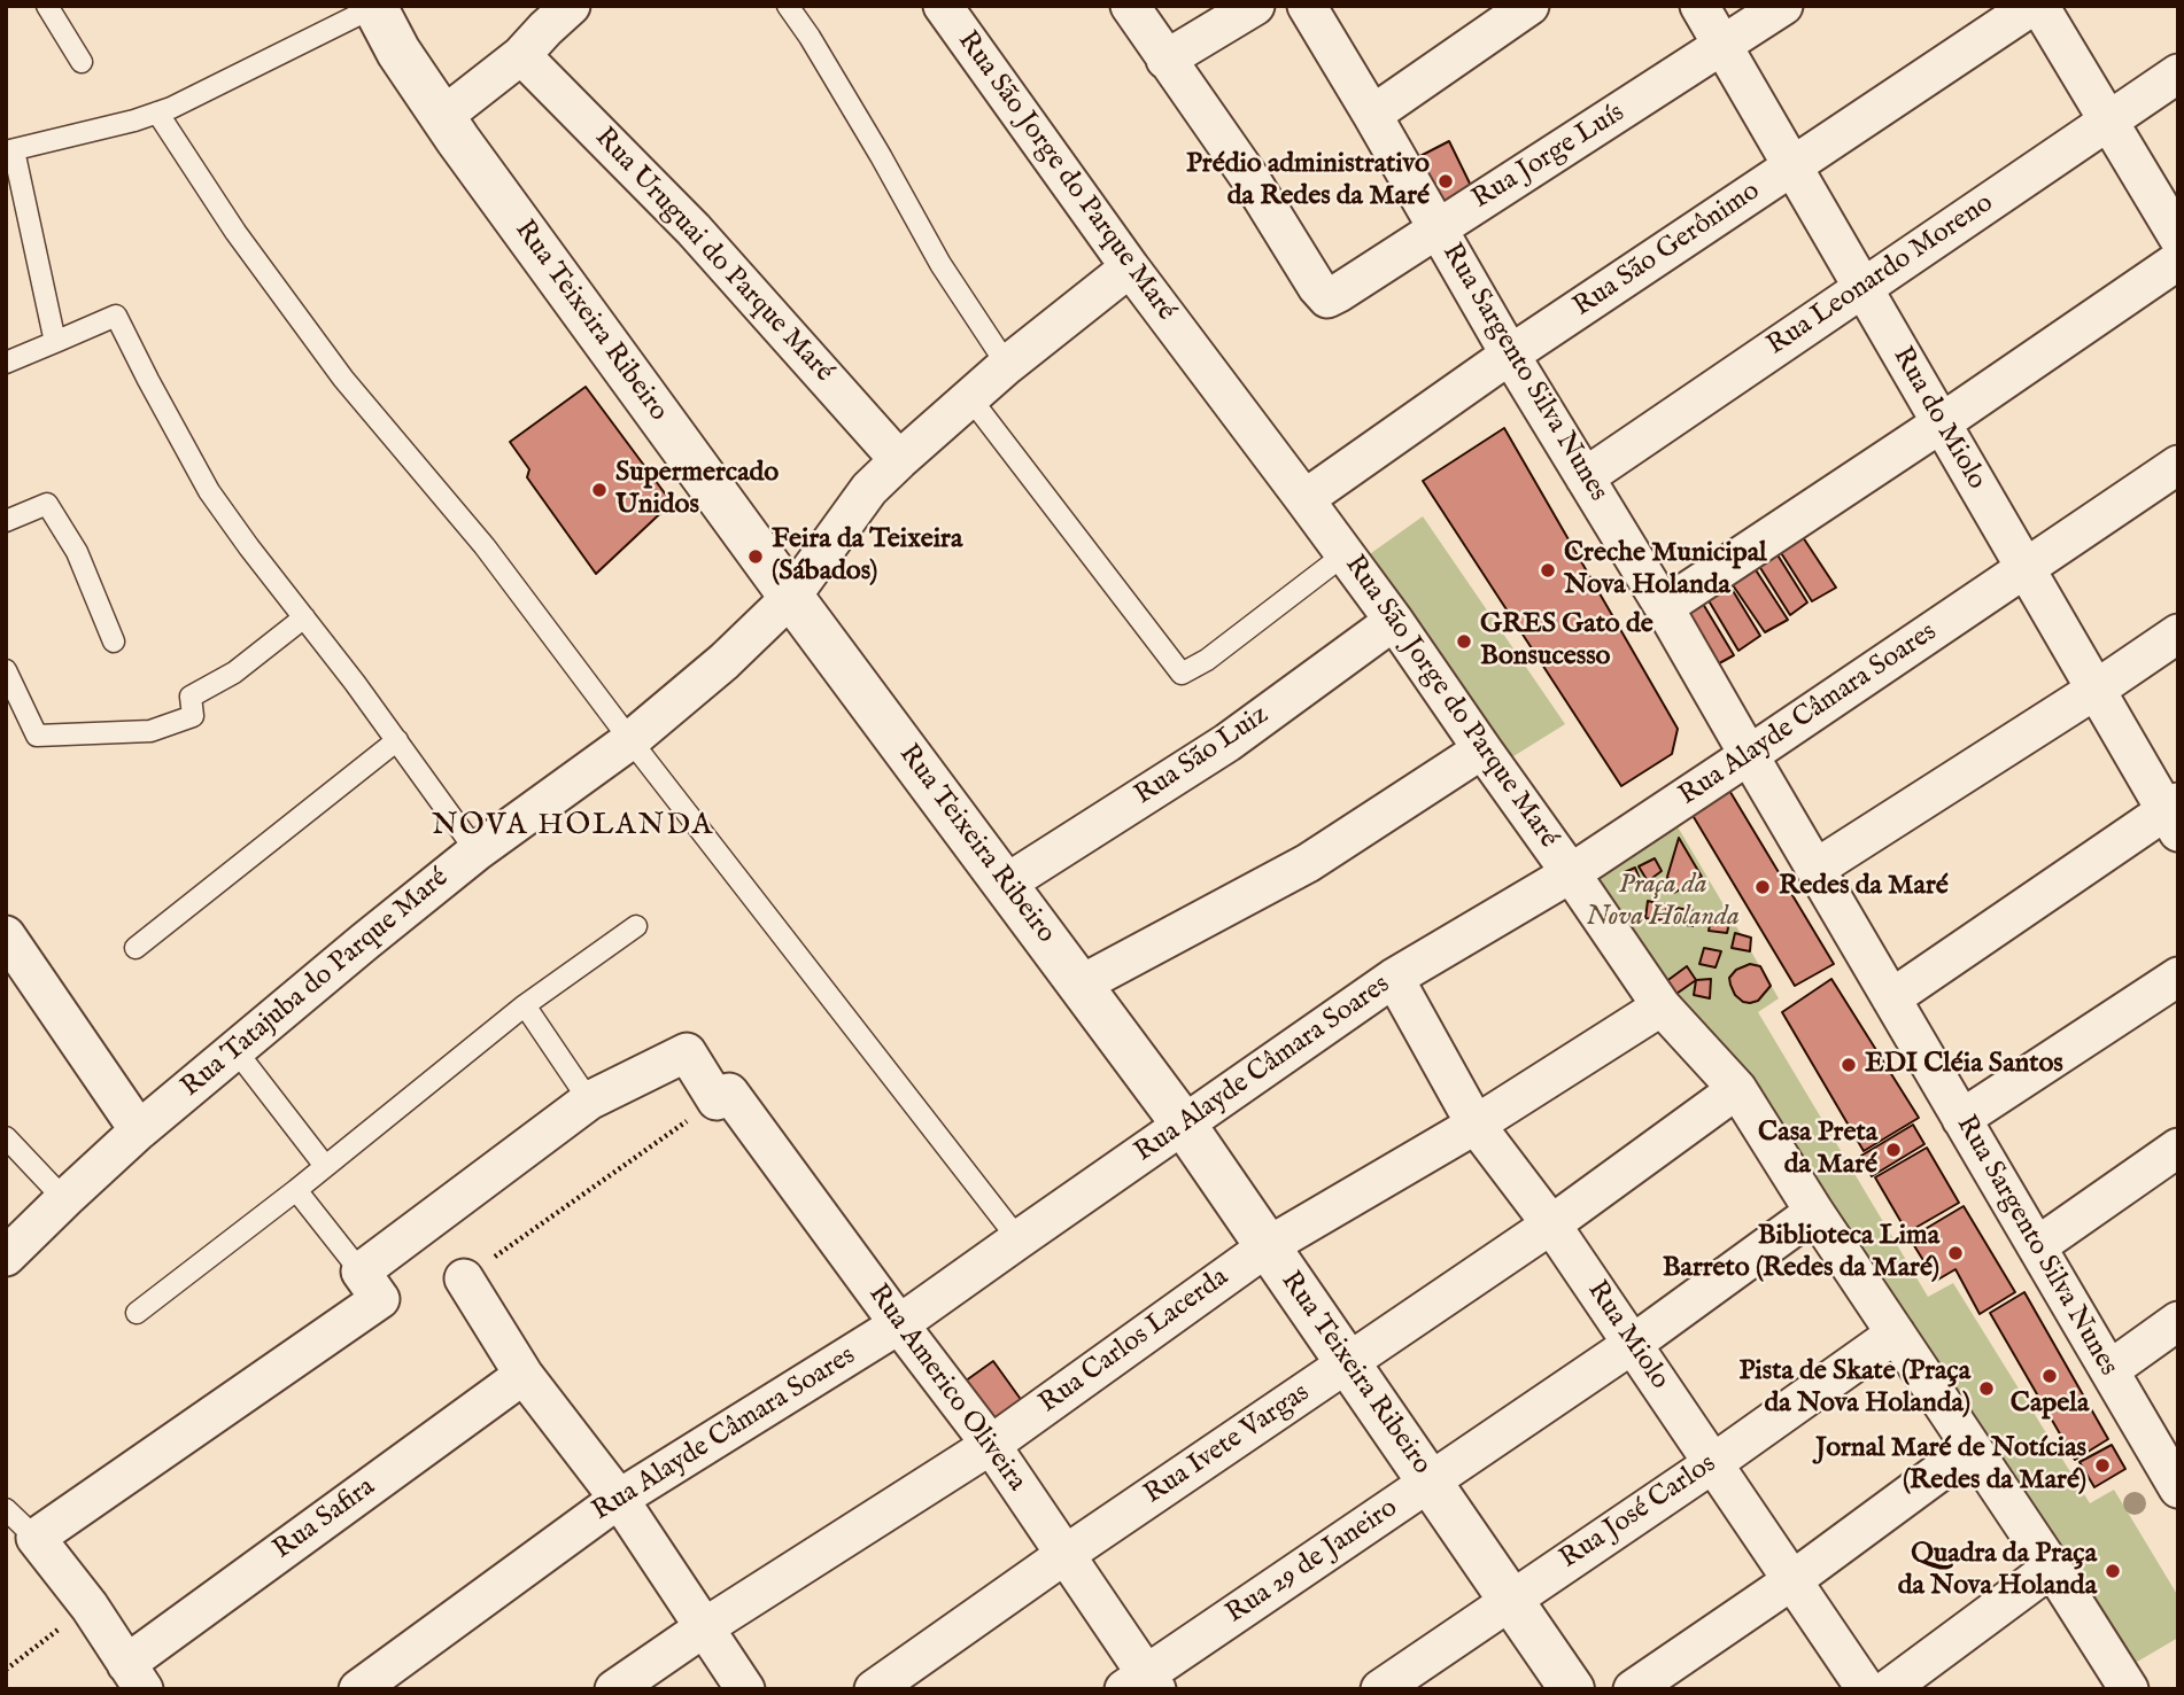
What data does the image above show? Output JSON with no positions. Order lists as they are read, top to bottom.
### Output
{
  "streets": {
    "street": [
      "Rua Jorge Luís",
      "Rua São Jorge do Parque Maré",
      "Rua São Gerônimo",
      "Rua Uruguai do Parque Maré",
      "Rua Leonardo Moreno",
      "Rua Teixeira Ribeiro",
      "Rua Sargento Silva Nunes",
      "Rua do Miolo",
      "Rua Alayde Câmara Soares",
      "Rua São Luiz",
      "Rua Tatajuba do Parque Maré",
      "Rua Miolo",
      "Rua Carlos Lacerda",
      "Rua Americo Oliveira",
      "Rua Ivete Vargas",
      "Rua José Carlos",
      "Rua Safira",
      "Rua 29 de Janeiro"
    ]
  },
  "crossings": [
    ["Rua Jorge Luís", "Rua Sargento Silva Nunes"],
    ["Rua Jorge Luís", "Rua do Miolo"],
    ["Rua São Jorge do Parque Maré", "Rua São Gerônimo"],
    ["Rua São Jorge do Parque Maré", "Rua Alayde Câmara Soares"],
    ["Rua São Jorge do Parque Maré", "Rua São Luiz"],
    ["Rua São Jorge do Parque Maré", "Rua Tatajuba do Parque Maré"],
    ["Rua São Jorge do Parque Maré", "Rua Carlos Lacerda"],
    ["Rua São Jorge do Parque Maré", "Rua Ivete Vargas"],
    ["Rua São Jorge do Parque Maré", "Rua José Carlos"],
    ["Rua São Jorge do Parque Maré", "Rua 29 de Janeiro"],
    ["Rua São Gerônimo", "Rua Sargento Silva Nunes"],
    ["Rua São Gerônimo", "Rua do Miolo"],
    ["Rua Uruguai do Parque Maré", "Rua Tatajuba do Parque Maré"],
    ["Rua Leonardo Moreno", "Rua Sargento Silva Nunes"],
    ["Rua Leonardo Moreno", "Rua do Miolo"],
    ["Rua Teixeira Ribeiro", "Rua Alayde Câmara Soares"],
    ["Rua Teixeira Ribeiro", "Rua São Luiz"],
    ["Rua Teixeira Ribeiro", "Rua Tatajuba do Parque Maré"],
    ["Rua Teixeira Ribeiro", "Rua Carlos Lacerda"],
    ["Rua Teixeira Ribeiro", "Rua Ivete Vargas"],
    ["Rua Teixeira Ribeiro", "Rua José Carlos"],
    ["Rua Teixeira Ribeiro", "Rua 29 de Janeiro"],
    ["Rua Sargento Silva Nunes", "Rua Alayde Câmara Soares"],
    ["Rua do Miolo", "Rua Alayde Câmara Soares"],
    ["Rua Alayde Câmara Soares", "Rua Miolo"],
    ["Rua Alayde Câmara Soares", "Rua Americo Oliveira"],
    ["Rua Miolo", "Rua Carlos Lacerda"],
    ["Rua Miolo", "Rua Ivete Vargas"],
    ["Rua Miolo", "Rua José Carlos"],
    ["Rua Miolo", "Rua 29 de Janeiro"],
    ["Rua Carlos Lacerda", "Rua Americo Oliveira"],
    ["Rua Americo Oliveira", "Rua Ivete Vargas"],
    ["Rua Americo Oliveira", "Rua 29 de Janeiro"]
  ],
  "districts": ["NOVA HOLANDA"],
  "parks": ["Praça da Nova Holanda"],
  "places": [
    "Prédio administrativo da Redes da Maré",
    "Supermercado Unidos",
    "Feira da Teixeira (Sábados)",
    "Creche Municipal Nova Holanda",
    "GRES Gato de Bonsucesso",
    "Redes da Maré",
    "EDI Cléia Santos",
    "Casa Preta da Maré",
    "Biblioteca Lima Barreto (Redes da Maré)",
    "Capela",
    "Pista de Skate (Praça da Nova Holanda)",
    "Jornal Maré de Notícias (Redes da Maré)",
    "Quadra da Praça da Nova Holanda"
  ]
}
